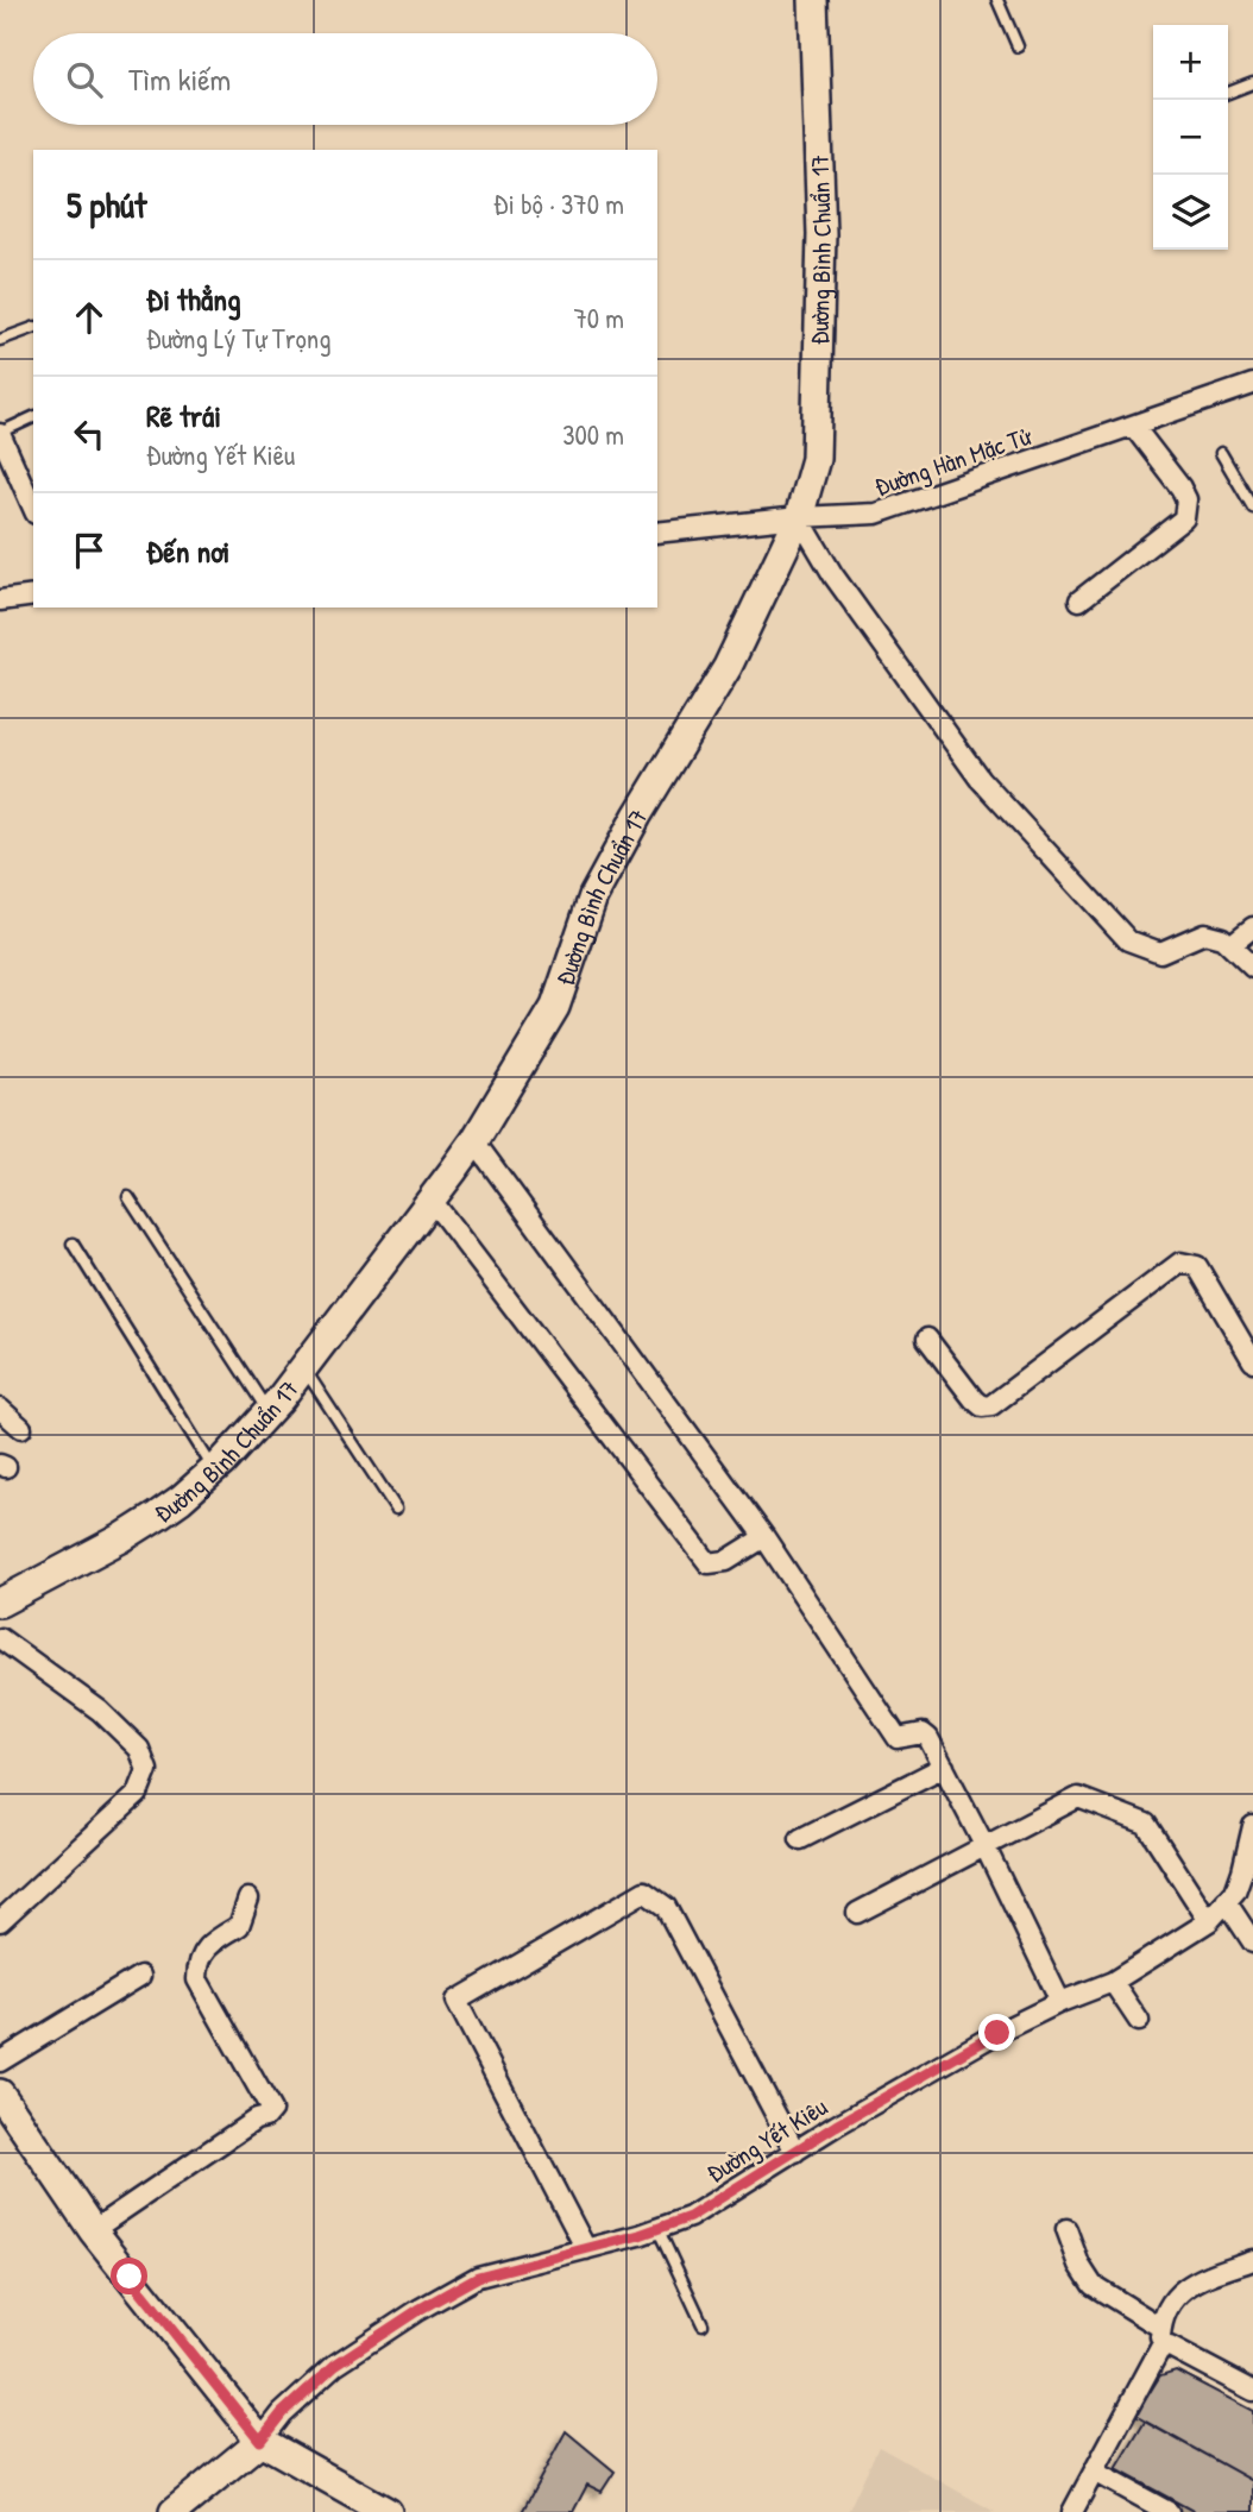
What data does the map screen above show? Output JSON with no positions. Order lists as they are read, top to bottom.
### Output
{
  "streets": {
    "street": ["Đường Bình Chuẩn 17", "Đường Hàn Mặc Tử", "Đường Yết Kiêu"]
  },
  "crossings": [
    ["Đường Bình Chuẩn 17", "Đường Hàn Mặc Tử"]
  ],
  "page": {
    "map_buttons": ["+", "−"],
    "search": "Tìm kiếm",
    "heading": ["5 phút", "Đi bộ · 370 m"],
    "list": [
      ["Đi thẳng", "Đường Lý Tự Trọng", "70 m"],
      ["Rẽ trái", "Đường Yết Kiêu", "300 m"],
      "Đến nơi"
    ]
  }
}
